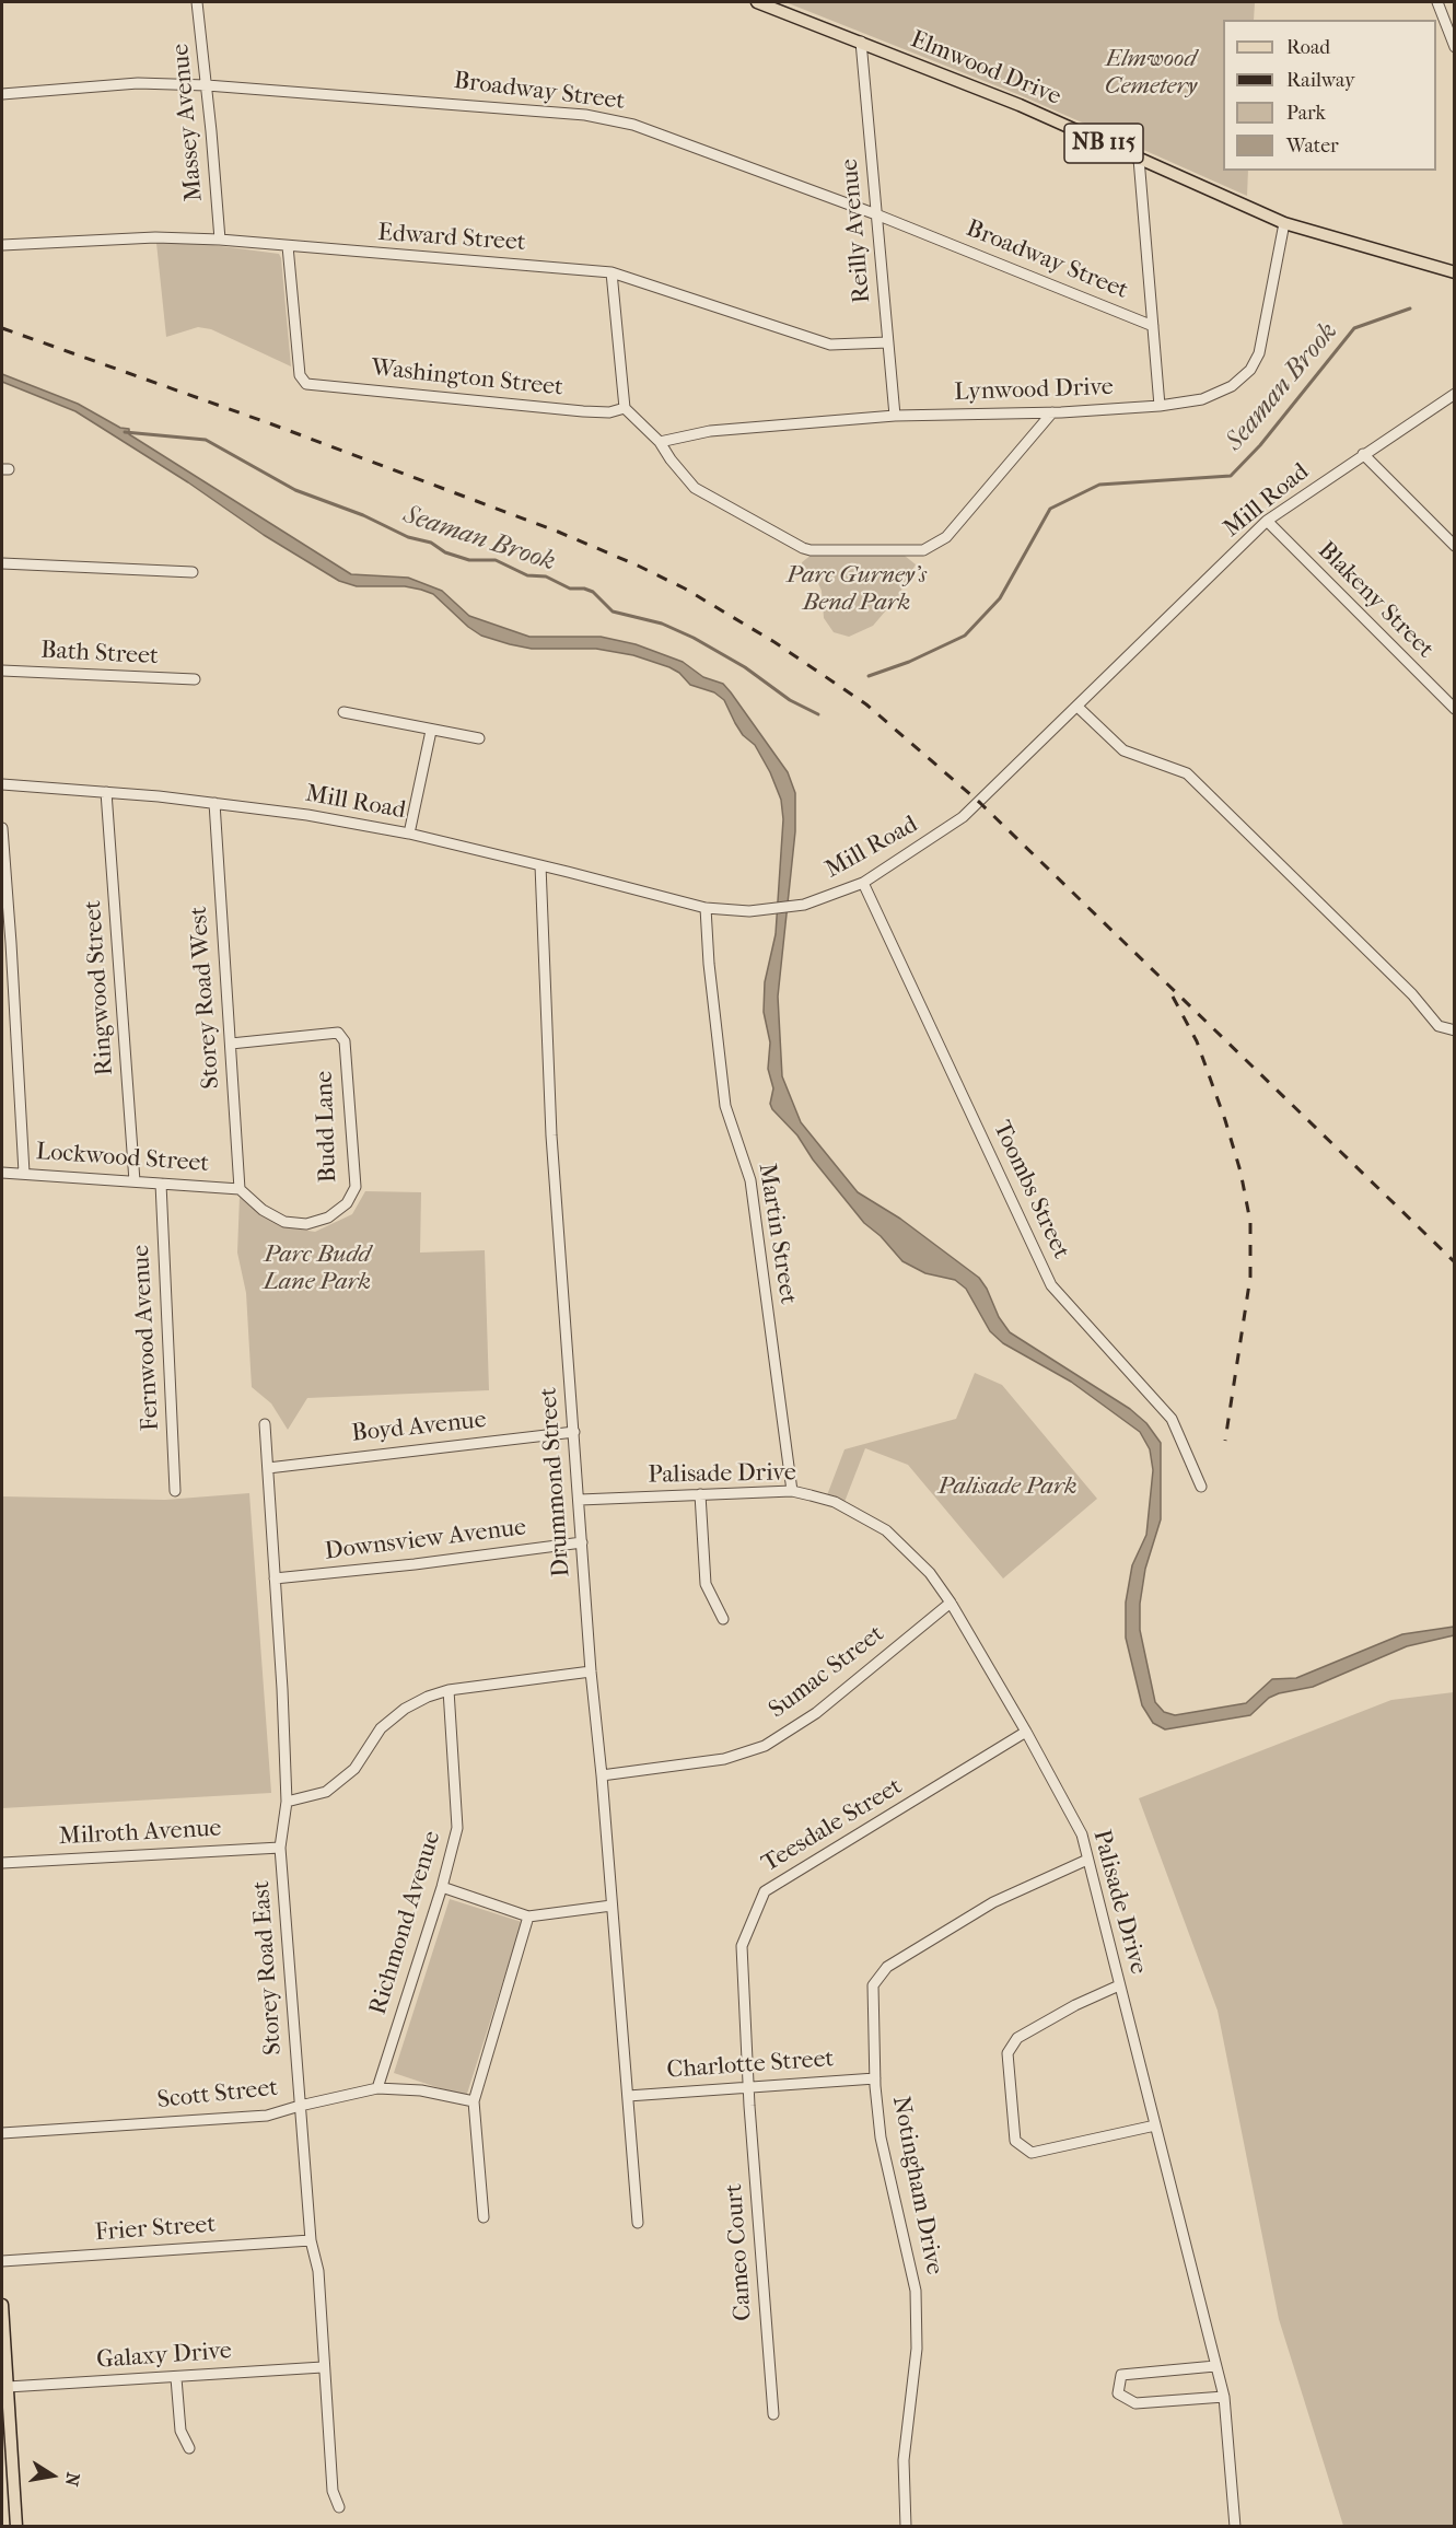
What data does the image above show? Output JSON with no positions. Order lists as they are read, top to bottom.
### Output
{
  "streets": {
    "main road": ["Elmwood Drive", "NB 115"],
    "street": [
      "Broadway Street",
      "Massey Avenue",
      "Reilly Avenue",
      "Edward Street",
      "Washington Street",
      "Lynwood Drive",
      "Mill Road",
      "Blakeny Street",
      "Bath Street",
      "Ringwood Street",
      "Storey Road West",
      "Budd Lane",
      "Lockwood Street",
      "Toombs Street",
      "Martin Street",
      "Fernwood Avenue",
      "Boyd Avenue",
      "Palisade Drive",
      "Drummond Street",
      "Downsview Avenue",
      "Sumac Street",
      "Teesdale Street",
      "Milroth Avenue",
      "Richmond Avenue",
      "Storey Road East",
      "Charlotte Street",
      "Scott Street",
      "Notingham Drive",
      "Frier Street",
      "Cameo Court",
      "Galaxy Drive"
    ]
  },
  "crossings": [
    ["Elmwood Drive", "Reilly Avenue"],
    ["Elmwood Drive", "Lynwood Drive"],
    ["Broadway Street", "Massey Avenue"],
    ["Broadway Street", "Reilly Avenue"],
    ["Massey Avenue", "Edward Street"],
    ["Reilly Avenue", "Edward Street"],
    ["Reilly Avenue", "Lynwood Drive"],
    ["Edward Street", "Washington Street"],
    ["Mill Road", "Blakeny Street"],
    ["Mill Road", "Ringwood Street"],
    ["Mill Road", "Storey Road West"],
    ["Mill Road", "Toombs Street"],
    ["Mill Road", "Martin Street"],
    ["Mill Road", "Drummond Street"],
    ["Ringwood Street", "Lockwood Street"],
    ["Storey Road West", "Budd Lane"],
    ["Storey Road West", "Lockwood Street"],
    ["Budd Lane", "Lockwood Street"],
    ["Lockwood Street", "Fernwood Avenue"],
    ["Martin Street", "Palisade Drive"],
    ["Boyd Avenue", "Drummond Street"],
    ["Boyd Avenue", "Storey Road East"],
    ["Palisade Drive", "Drummond Street"],
    ["Palisade Drive", "Sumac Street"],
    ["Palisade Drive", "Teesdale Street"],
    ["Palisade Drive", "Notingham Drive"],
    ["Drummond Street", "Downsview Avenue"],
    ["Drummond Street", "Sumac Street"],
    ["Drummond Street", "Charlotte Street"],
    ["Downsview Avenue", "Storey Road East"],
    ["Teesdale Street", "Charlotte Street"],
    ["Teesdale Street", "Cameo Court"],
    ["Milroth Avenue", "Storey Road East"],
    ["Richmond Avenue", "Scott Street"],
    ["Storey Road East", "Scott Street"],
    ["Storey Road East", "Frier Street"],
    ["Storey Road East", "Galaxy Drive"],
    ["Charlotte Street", "Notingham Drive"],
    ["Charlotte Street", "Cameo Court"]
  ],
  "water": ["Seaman Brook"],
  "parks": [
    "Elmwood Cemetery",
    "Parc Gurney's Bend Park",
    "Parc Budd Lane Park",
    "Palisade Park"
  ],
  "legend": [
    "Road",
    "Railway",
    "Park",
    "Water"
  ],
  "north": "right"
}
